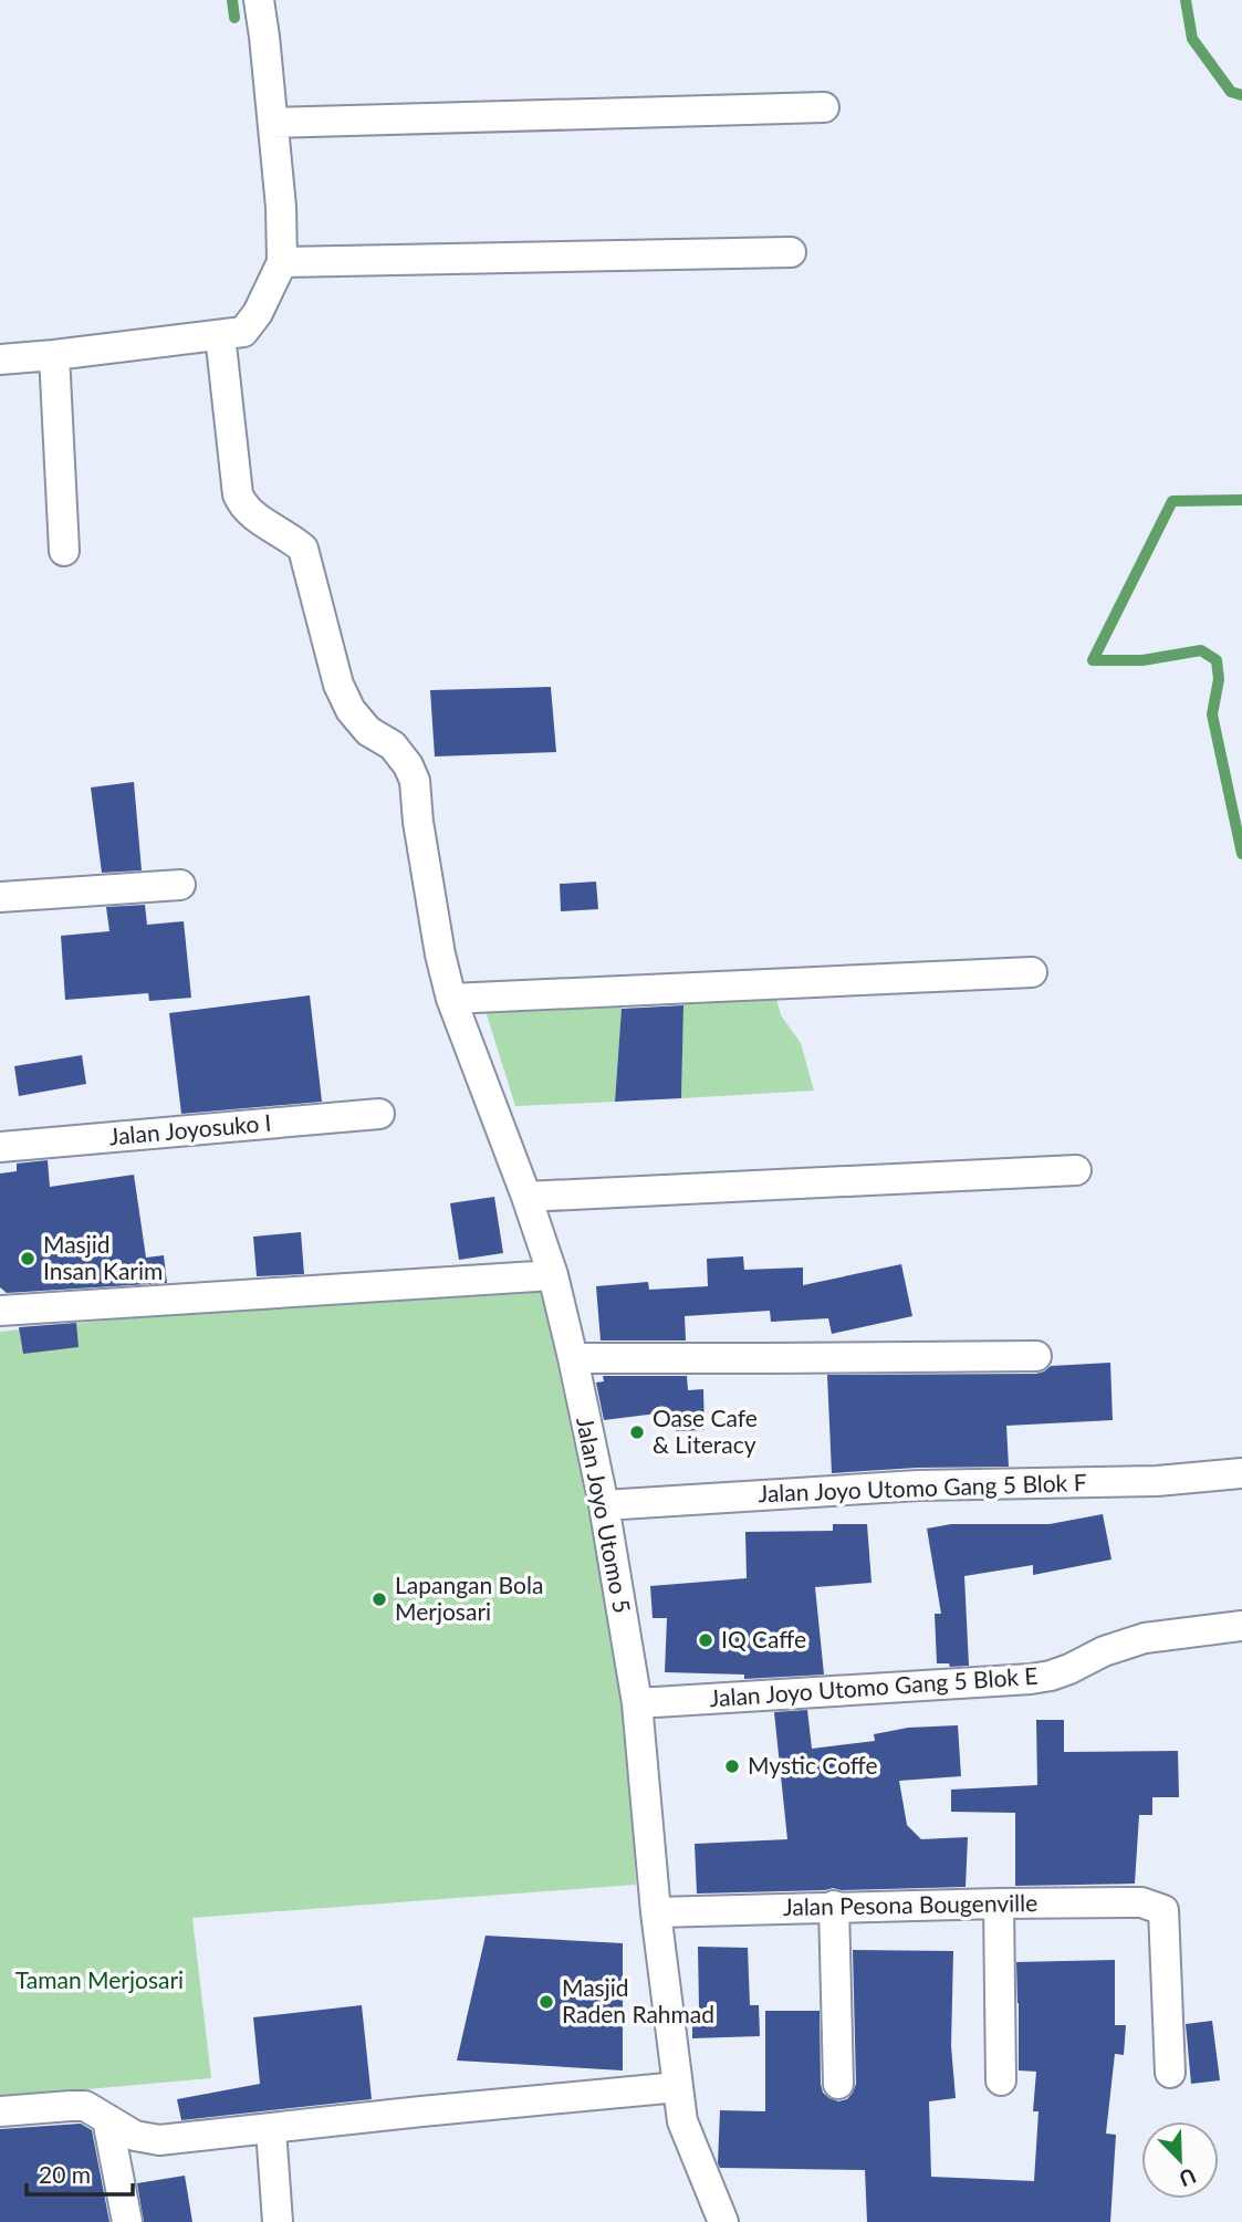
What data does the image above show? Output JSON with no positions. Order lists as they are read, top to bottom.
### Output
{
  "streets": {
    "street": [
      "Jalan Joyosuko I",
      "Jalan Joyo Utomo Gang 5 Blok F",
      "Jalan Joyo Utomo 5",
      "Jalan Joyo Utomo Gang 5 Blok E",
      "Jalan Pesona Bougenville"
    ]
  },
  "crossings": [
    ["Jalan Joyo Utomo Gang 5 Blok F", "Jalan Joyo Utomo 5"],
    ["Jalan Joyo Utomo 5", "Jalan Joyo Utomo Gang 5 Blok E"],
    ["Jalan Joyo Utomo 5", "Jalan Pesona Bougenville"]
  ],
  "parks": ["Taman Merjosari"],
  "places": [
    "Masjid Insan Karim",
    "Oase Cafe & Literacy",
    "Lapangan Bola Merjosari",
    "IQ Caffe",
    "Mystic Coffe",
    "Masjid Raden Rahmad"
  ],
  "scale_bar": "20 m",
  "north": "bottom right"
}
